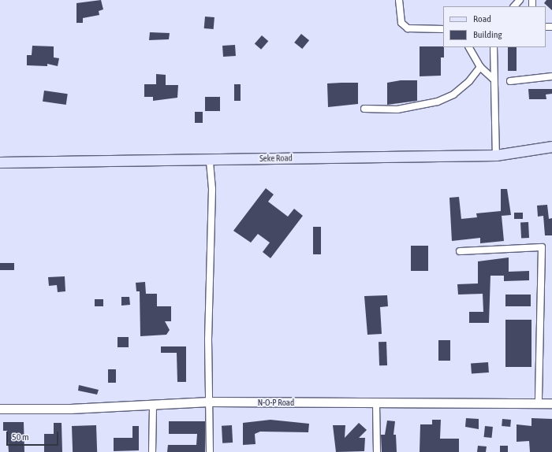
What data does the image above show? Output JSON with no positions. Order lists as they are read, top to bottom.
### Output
{
  "streets": {
    "main road": ["Seke Road"],
    "street": ["N-O-P Road"]
  },
  "legend": ["Road", "Building"],
  "scale_bar": "50 m"
}
